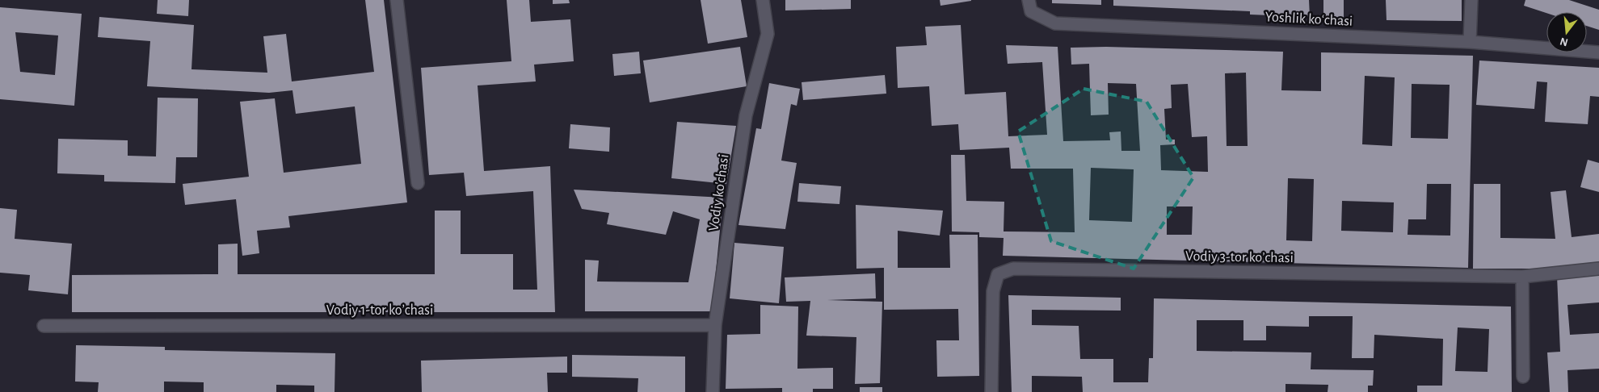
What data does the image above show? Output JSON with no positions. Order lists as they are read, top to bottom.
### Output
{
  "streets": {
    "street": [
      "Yoshlik koʻchasi",
      "Vodiy ko'chasi",
      "Vodiy 3-tor koʼchasi",
      "Vodiy 1-tor koʼchasi"
    ]
  },
  "crossings": [
    ["Vodiy ko'chasi", "Vodiy 1-tor koʼchasi"]
  ],
  "north": "bottom"
}
